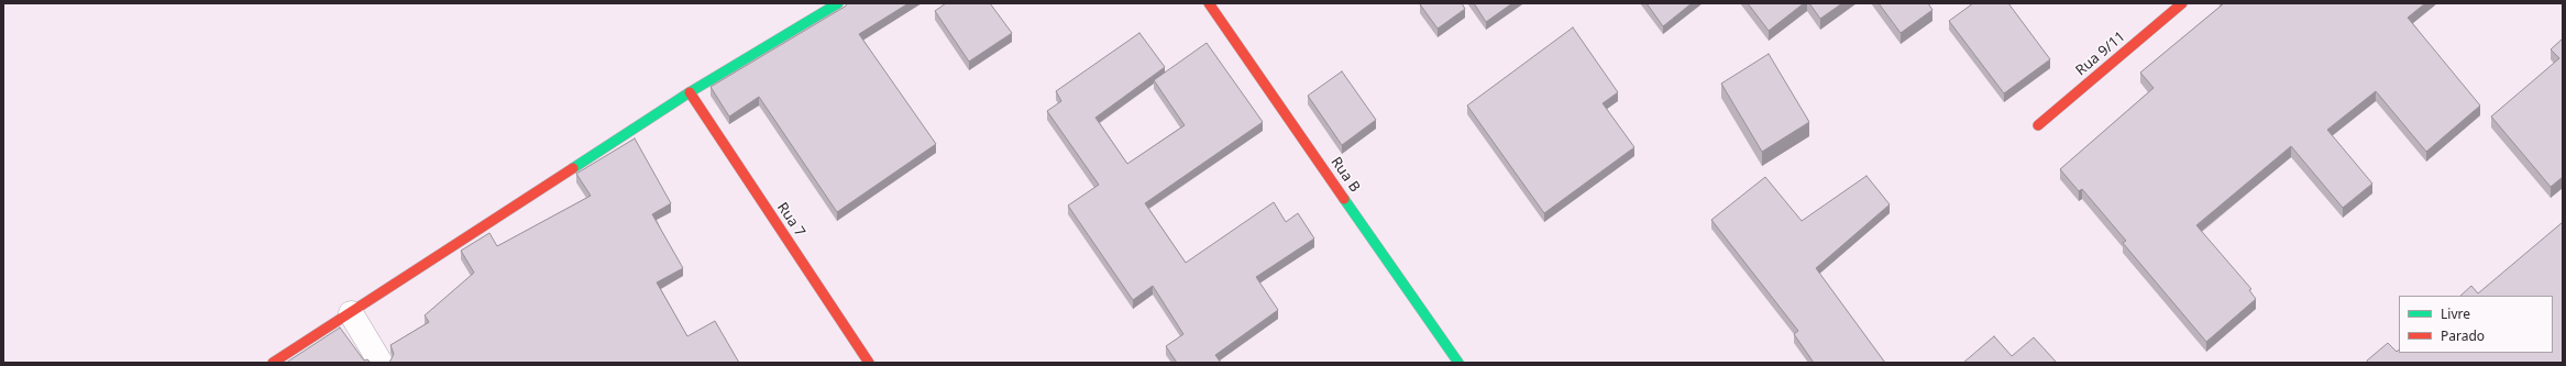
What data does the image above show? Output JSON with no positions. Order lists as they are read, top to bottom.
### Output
{
  "streets": {
    "street": ["Rua 9/11", "Rua B", "Rua 7"]
  },
  "legend": ["Livre", "Parado"]
}
